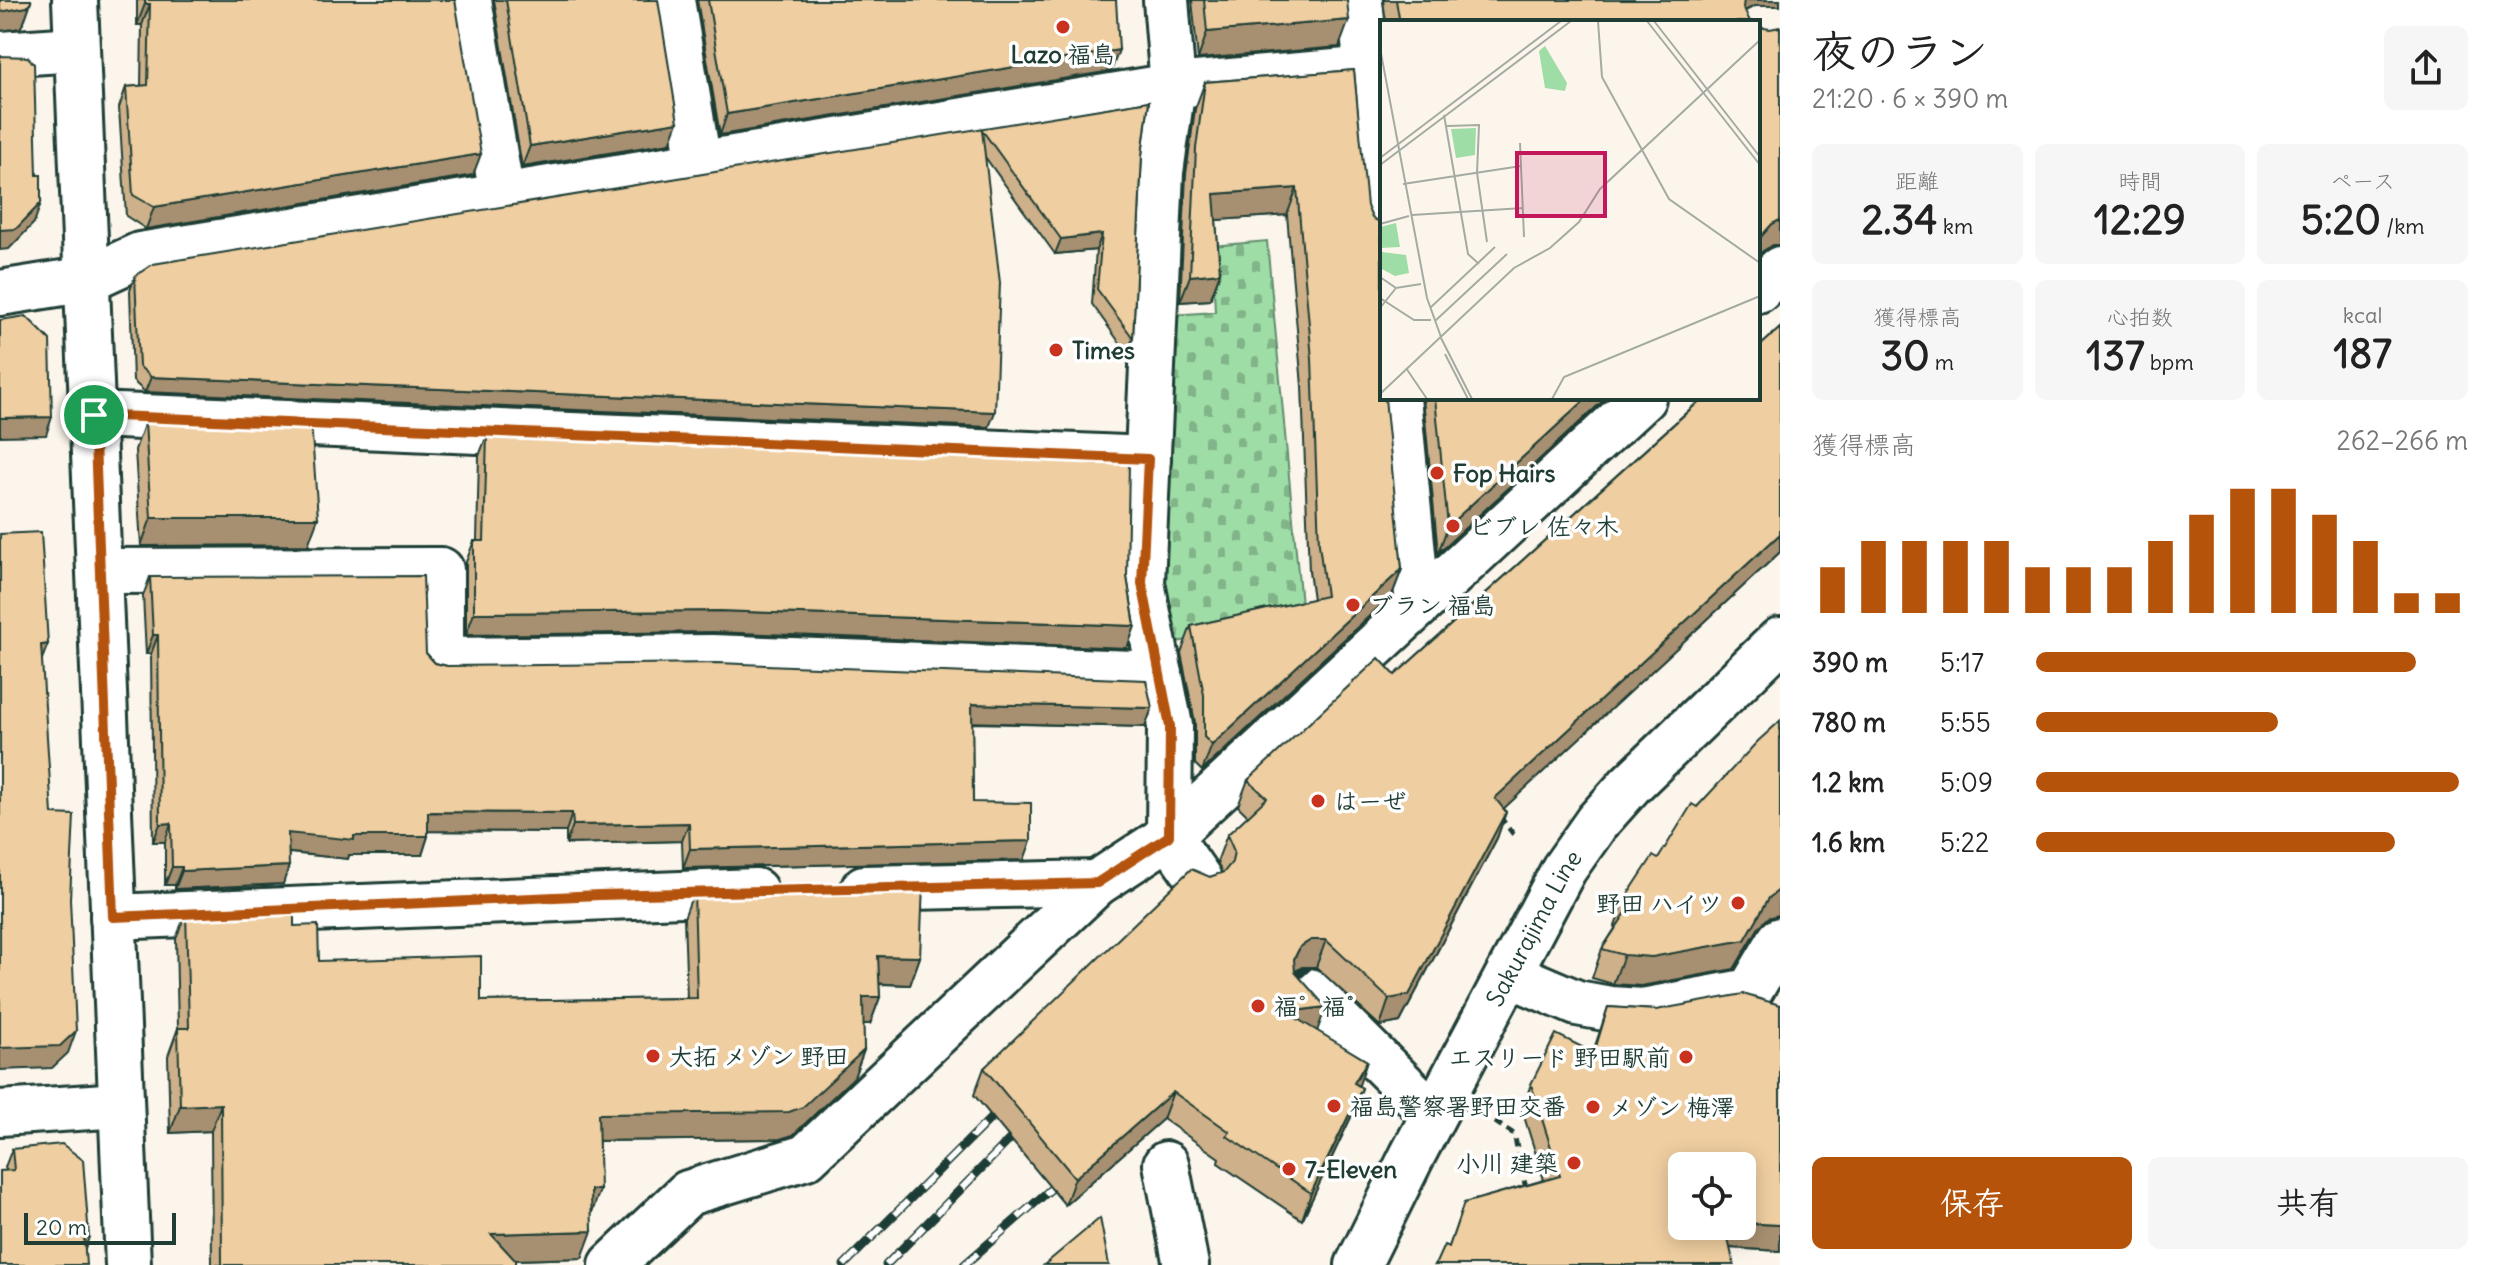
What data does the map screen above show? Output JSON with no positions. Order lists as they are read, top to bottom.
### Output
{
  "streets": {
    "street": ["Sakurajima Line"]
  },
  "places": [
    "Lazo 福島",
    "Times",
    "Fop Hairs",
    "ビブレ 佐々木",
    "ブラン 福島",
    "はーぜ",
    "野田 ハイツ",
    "福゜福゜",
    "大拓 メゾン 野田",
    "エスリード 野田駅前",
    "福島警察署野田交番",
    "メゾン 梅澤",
    "小川 建築",
    "7-Eleven"
  ],
  "scale_bar": "20 m",
  "page": {
    "heading": ["夜のラン", "21:20 · 6 × 390 m"],
    "stats": [
      ["距離", "2.34 km"],
      ["時間", "12:29"],
      ["ペース", "5:20 /km"],
      ["獲得標高", "30 m"],
      ["心拍数", "137 bpm"],
      ["kcal", "187"]
    ],
    "chart": ["獲得標高", "262–266 m"],
    "list": [
      {
        "name": "390 m",
        "note": "5:17"
      },
      {
        "name": "780 m",
        "note": "5:55"
      },
      {
        "name": "1.2 km",
        "note": "5:09"
      },
      {
        "name": "1.6 km",
        "note": "5:22"
      }
    ],
    "buttons": ["保存", "共有"],
    "scale": "20 m"
  }
}
